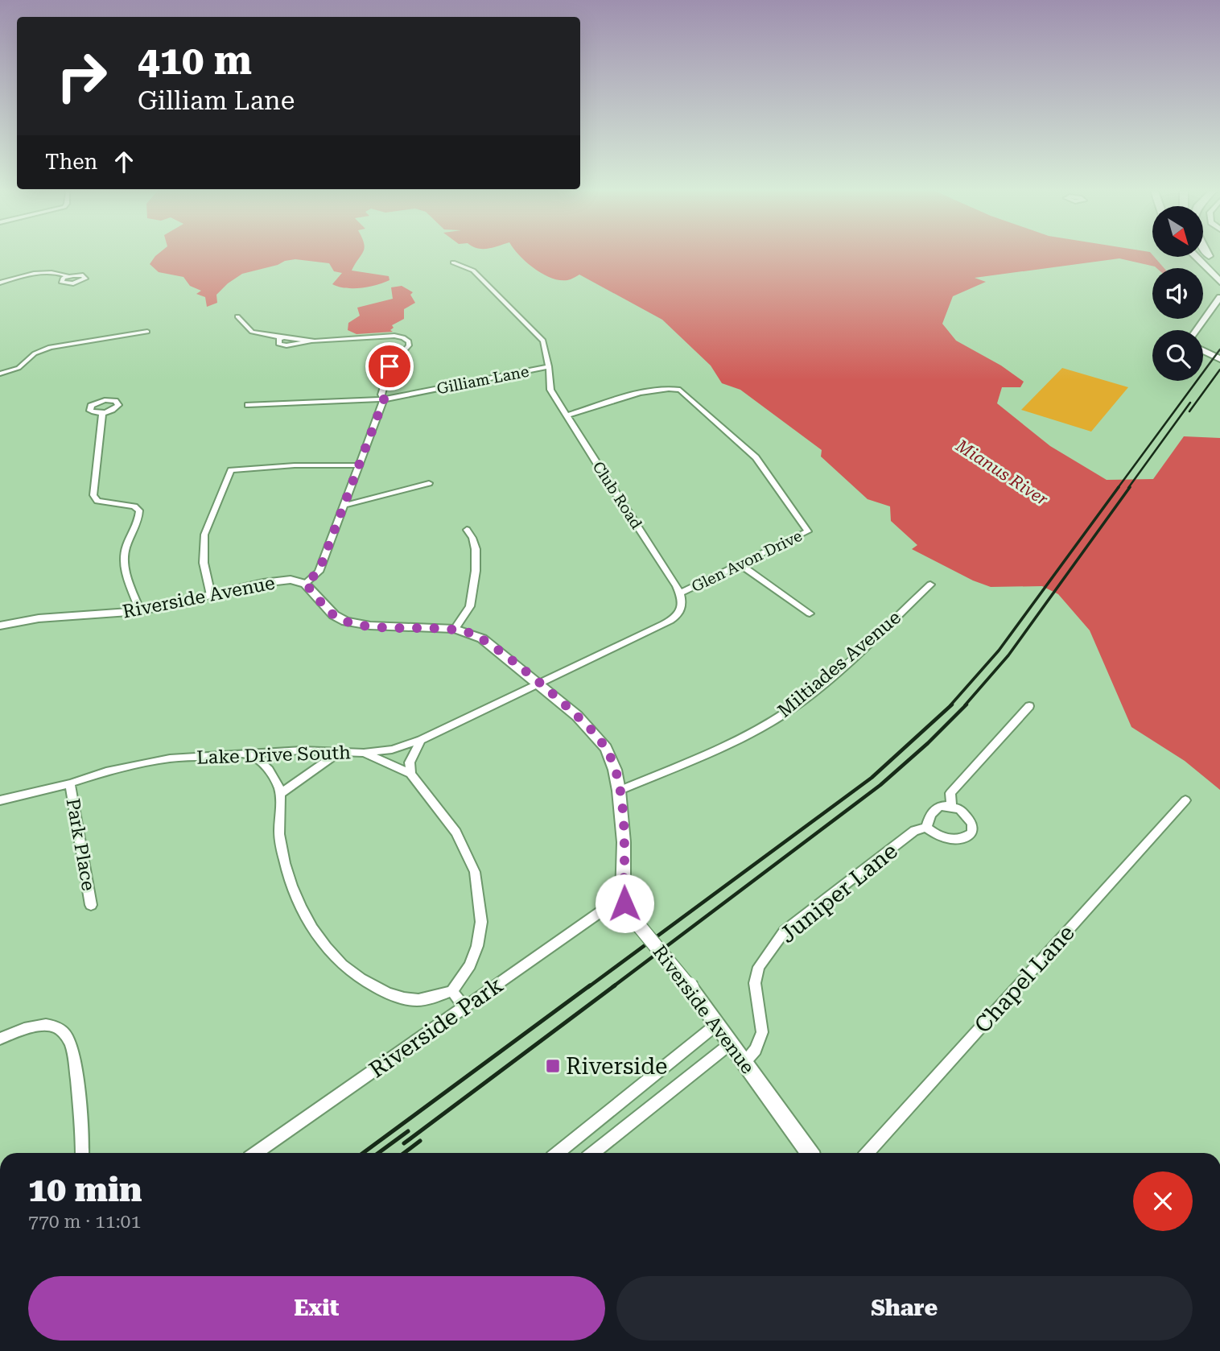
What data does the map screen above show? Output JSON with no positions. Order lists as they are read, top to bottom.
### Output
{
  "streets": {
    "street": [
      "Gilliam Lane",
      "Club Road",
      "Glen Avon Drive",
      "Riverside Avenue",
      "Miltiades Avenue",
      "Lake Drive South",
      "Park Place",
      "Juniper Lane",
      "Chapel Lane",
      "Riverside Park"
    ]
  },
  "crossings": [
    ["Gilliam Lane", "Club Road"],
    ["Club Road", "Glen Avon Drive"],
    ["Riverside Avenue", "Miltiades Avenue"],
    ["Riverside Avenue", "Lake Drive South"],
    ["Riverside Avenue", "Juniper Lane"],
    ["Riverside Avenue", "Riverside Park"],
    ["Lake Drive South", "Park Place"]
  ],
  "water": ["Mianus River"],
  "places": {
    "transit": ["Riverside"]
  },
  "north": "bottom right",
  "page": {
    "turn": ["410 m", "Gilliam Lane"],
    "then": "Then",
    "heading": ["10 min", "770 m · 11:01"],
    "buttons": ["Exit", "Share"]
  }
}
